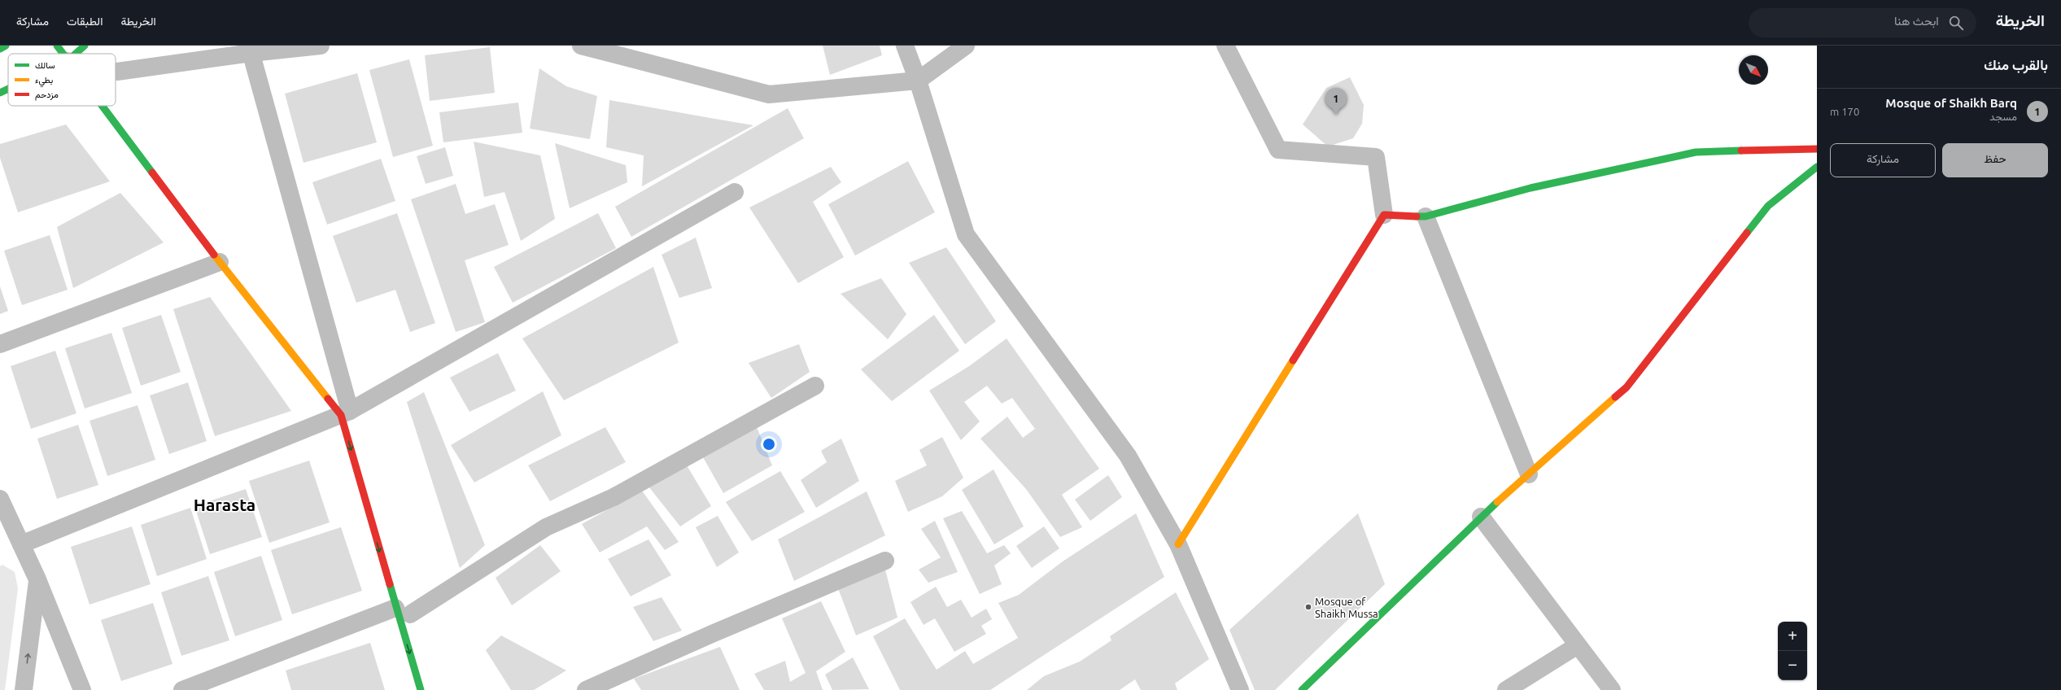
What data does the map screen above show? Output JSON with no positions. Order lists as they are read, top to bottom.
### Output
{
  "districts": ["Harasta"],
  "places": ["Mosque of Shaikh Mussa"],
  "legend": ["سالك", "بطيء", "مزدحم"],
  "north": "bottom right",
  "page": {
    "header": "الخريطة",
    "search": "ابحث هنا",
    "nav": ["الخريطة", "الطبقات", "مشاركة"],
    "heading": "بالقرب منك",
    "list": [
      {
        "mark": "1",
        "name": "Mosque of Shaikh Barq",
        "note": "مسجد",
        "value": "170 m"
      }
    ],
    "pins": "1",
    "buttons": ["حفظ", "مشاركة"],
    "map_buttons": ["+", "−"]
  }
}
